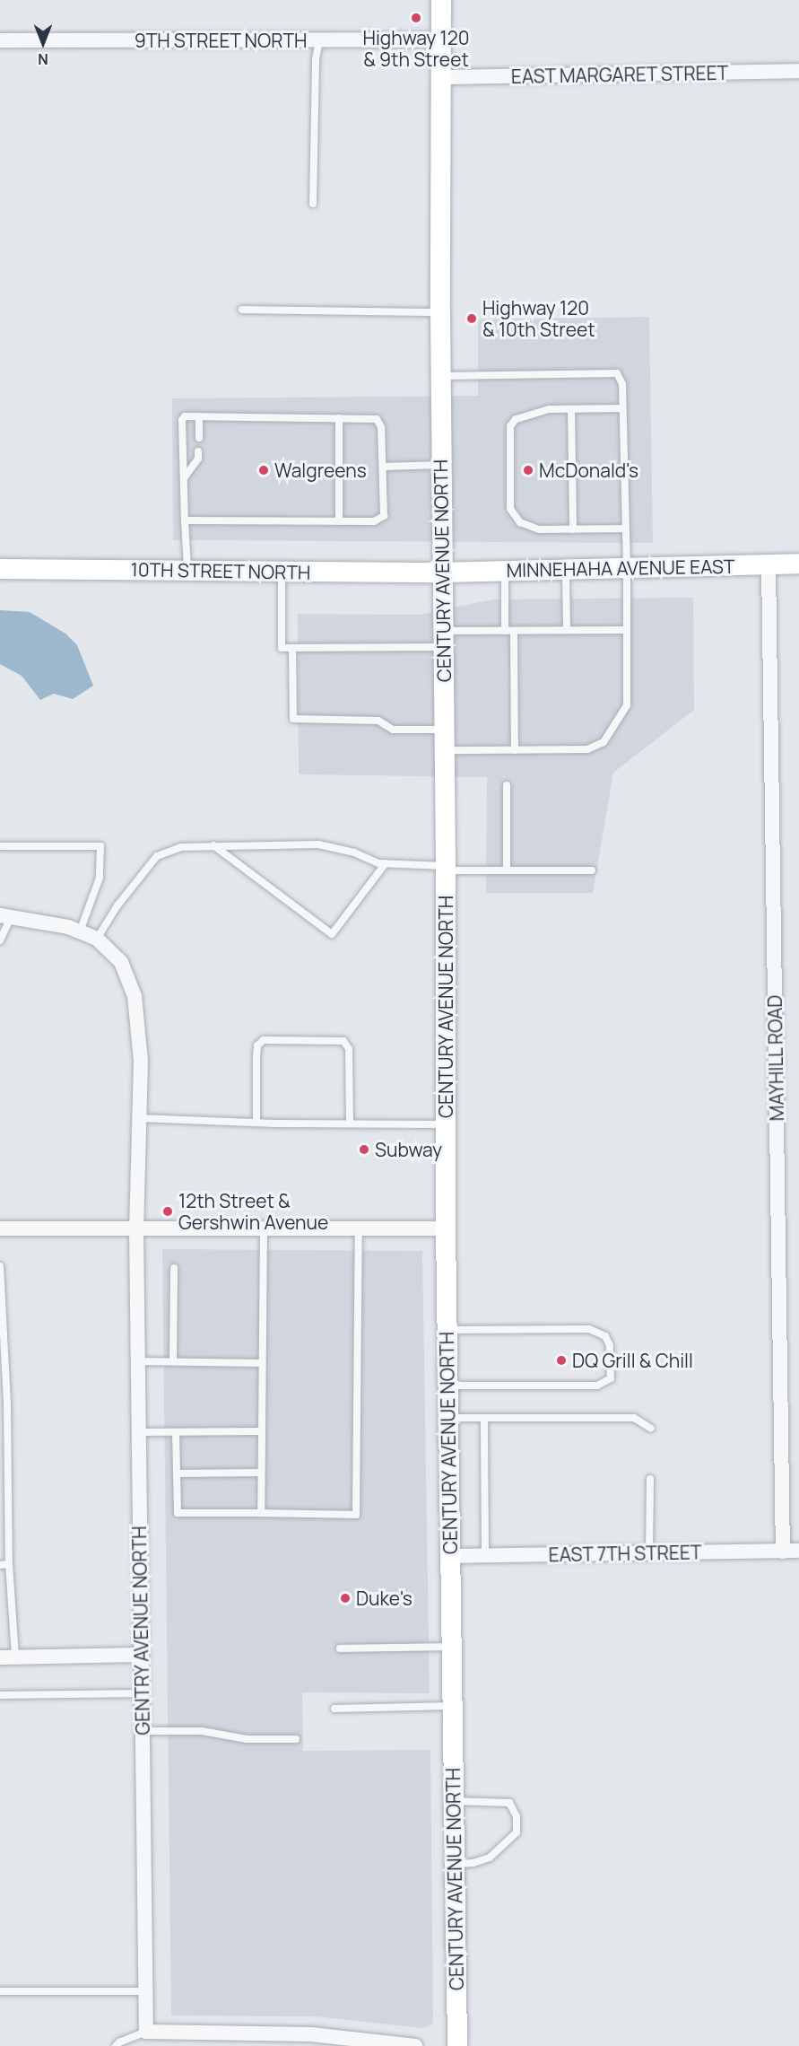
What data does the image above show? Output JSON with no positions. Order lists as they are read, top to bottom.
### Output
{
  "streets": {
    "main road": ["MINNEHAHA AVENUE EAST", "10TH STREET NORTH", "CENTURY AVENUE NORTH"],
    "street": [
      "9TH STREET NORTH",
      "EAST MARGARET STREET",
      "MAYHILL ROAD",
      "EAST 7TH STREET",
      "GENTRY AVENUE NORTH"
    ]
  },
  "crossings": [
    ["9TH STREET NORTH", "CENTURY AVENUE NORTH"],
    ["EAST MARGARET STREET", "CENTURY AVENUE NORTH"],
    ["MINNEHAHA AVENUE EAST", "10TH STREET NORTH"],
    ["MINNEHAHA AVENUE EAST", "CENTURY AVENUE NORTH"],
    ["MINNEHAHA AVENUE EAST", "MAYHILL ROAD"],
    ["10TH STREET NORTH", "CENTURY AVENUE NORTH"],
    ["CENTURY AVENUE NORTH", "EAST 7TH STREET"],
    ["MAYHILL ROAD", "EAST 7TH STREET"]
  ],
  "places": [
    "Highway 120 & 9th Street",
    "Highway 120 & 10th Street",
    "Walgreens",
    "McDonald's",
    "Subway",
    "12th Street & Gershwin Avenue",
    "DQ Grill & Chill",
    "Duke's"
  ],
  "north": "bottom"
}
